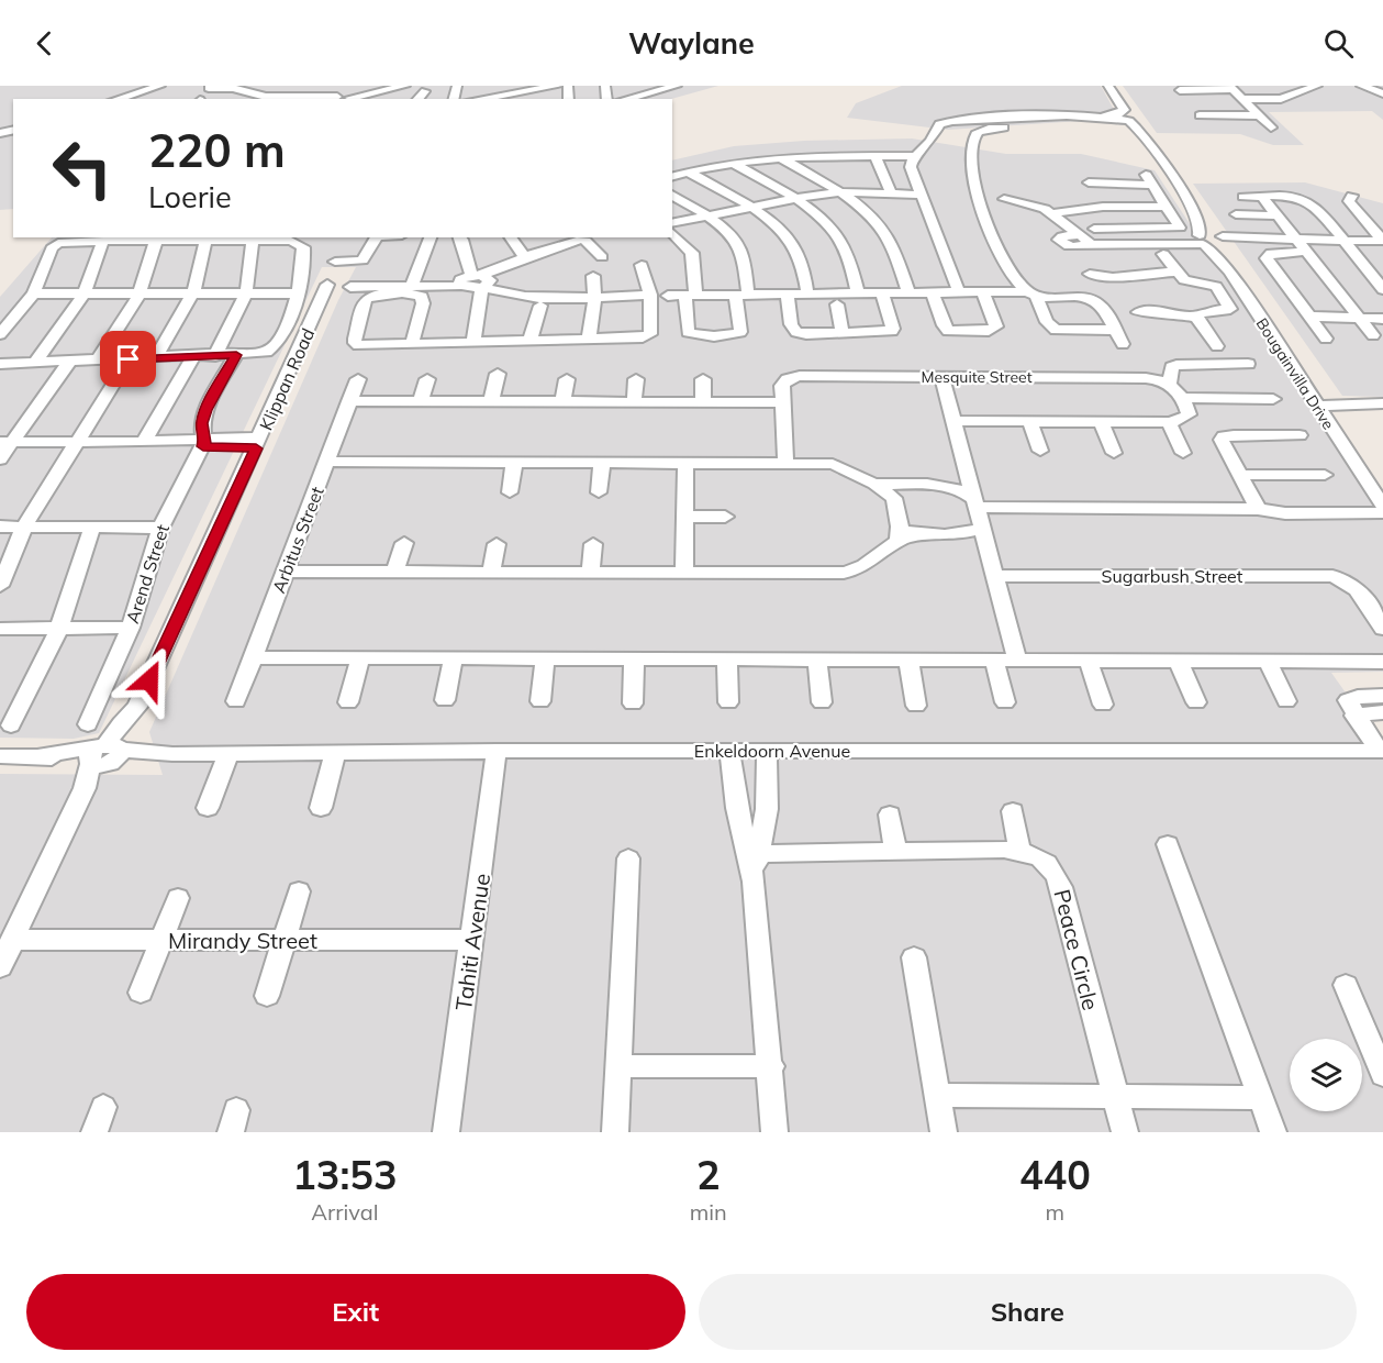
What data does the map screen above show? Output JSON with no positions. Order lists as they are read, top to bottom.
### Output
{
  "streets": {
    "street": [
      "Bougainvilla Drive",
      "Mesquite Street",
      "Klippan Road",
      "Arbitus Street",
      "Arend Street",
      "Sugarbush Street",
      "Enkeldoorn Avenue",
      "Mirandy Street",
      "Tahiti Avenue",
      "Peace Circle"
    ]
  },
  "crossings": [
    ["Klippan Road", "Enkeldoorn Avenue"],
    ["Klippan Road", "Mirandy Street"],
    ["Enkeldoorn Avenue", "Tahiti Avenue"],
    ["Mirandy Street", "Tahiti Avenue"]
  ],
  "page": {
    "header": "Waylane",
    "turn": ["220 m", "Loerie"],
    "eta": [
      "13:53",
      "Arrival",
      "2",
      "min",
      "440",
      "m"
    ],
    "buttons": ["Exit", "Share"]
  }
}
